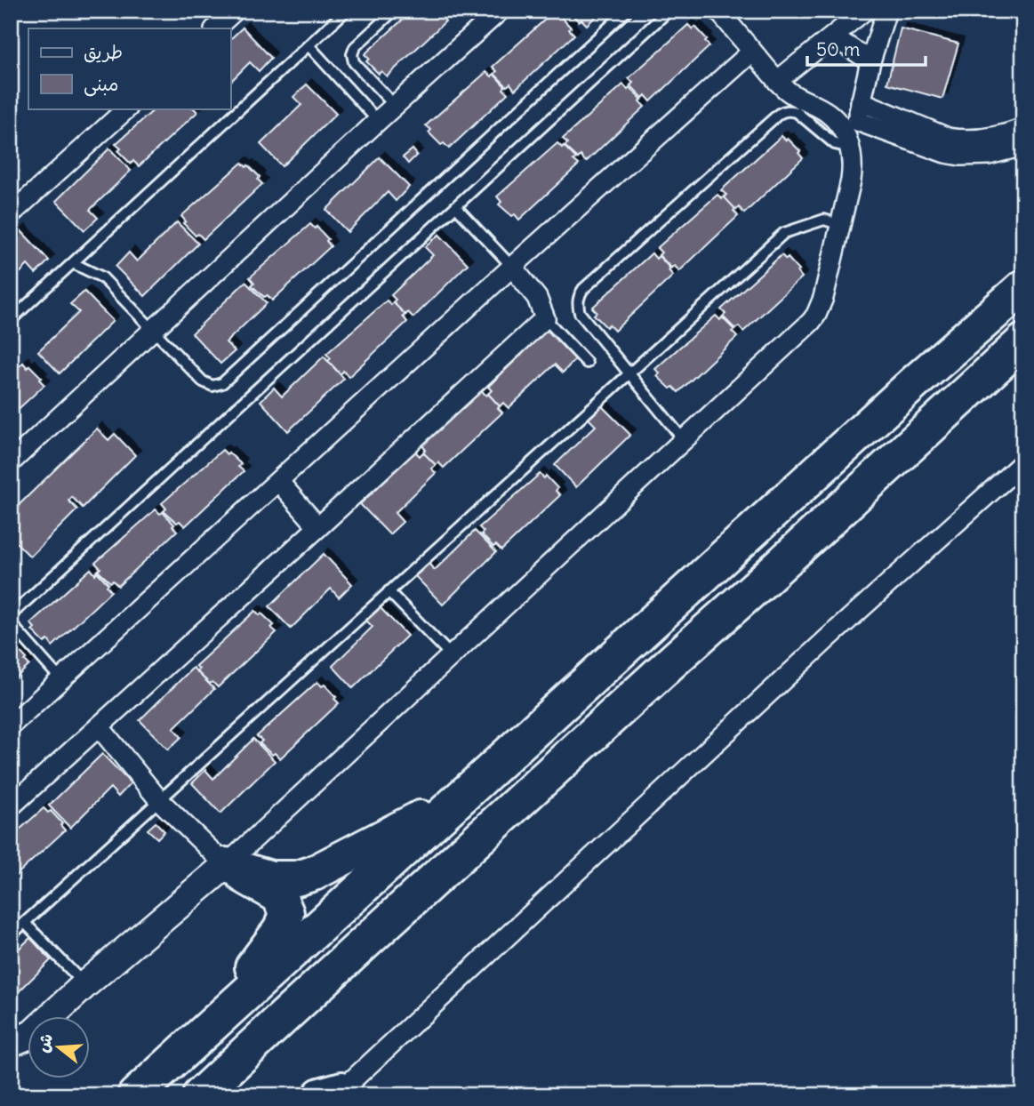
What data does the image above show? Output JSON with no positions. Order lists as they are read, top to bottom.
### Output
{
  "legend": ["طريق", "مبنى"],
  "scale_bar": "50 m",
  "north": "left"
}
